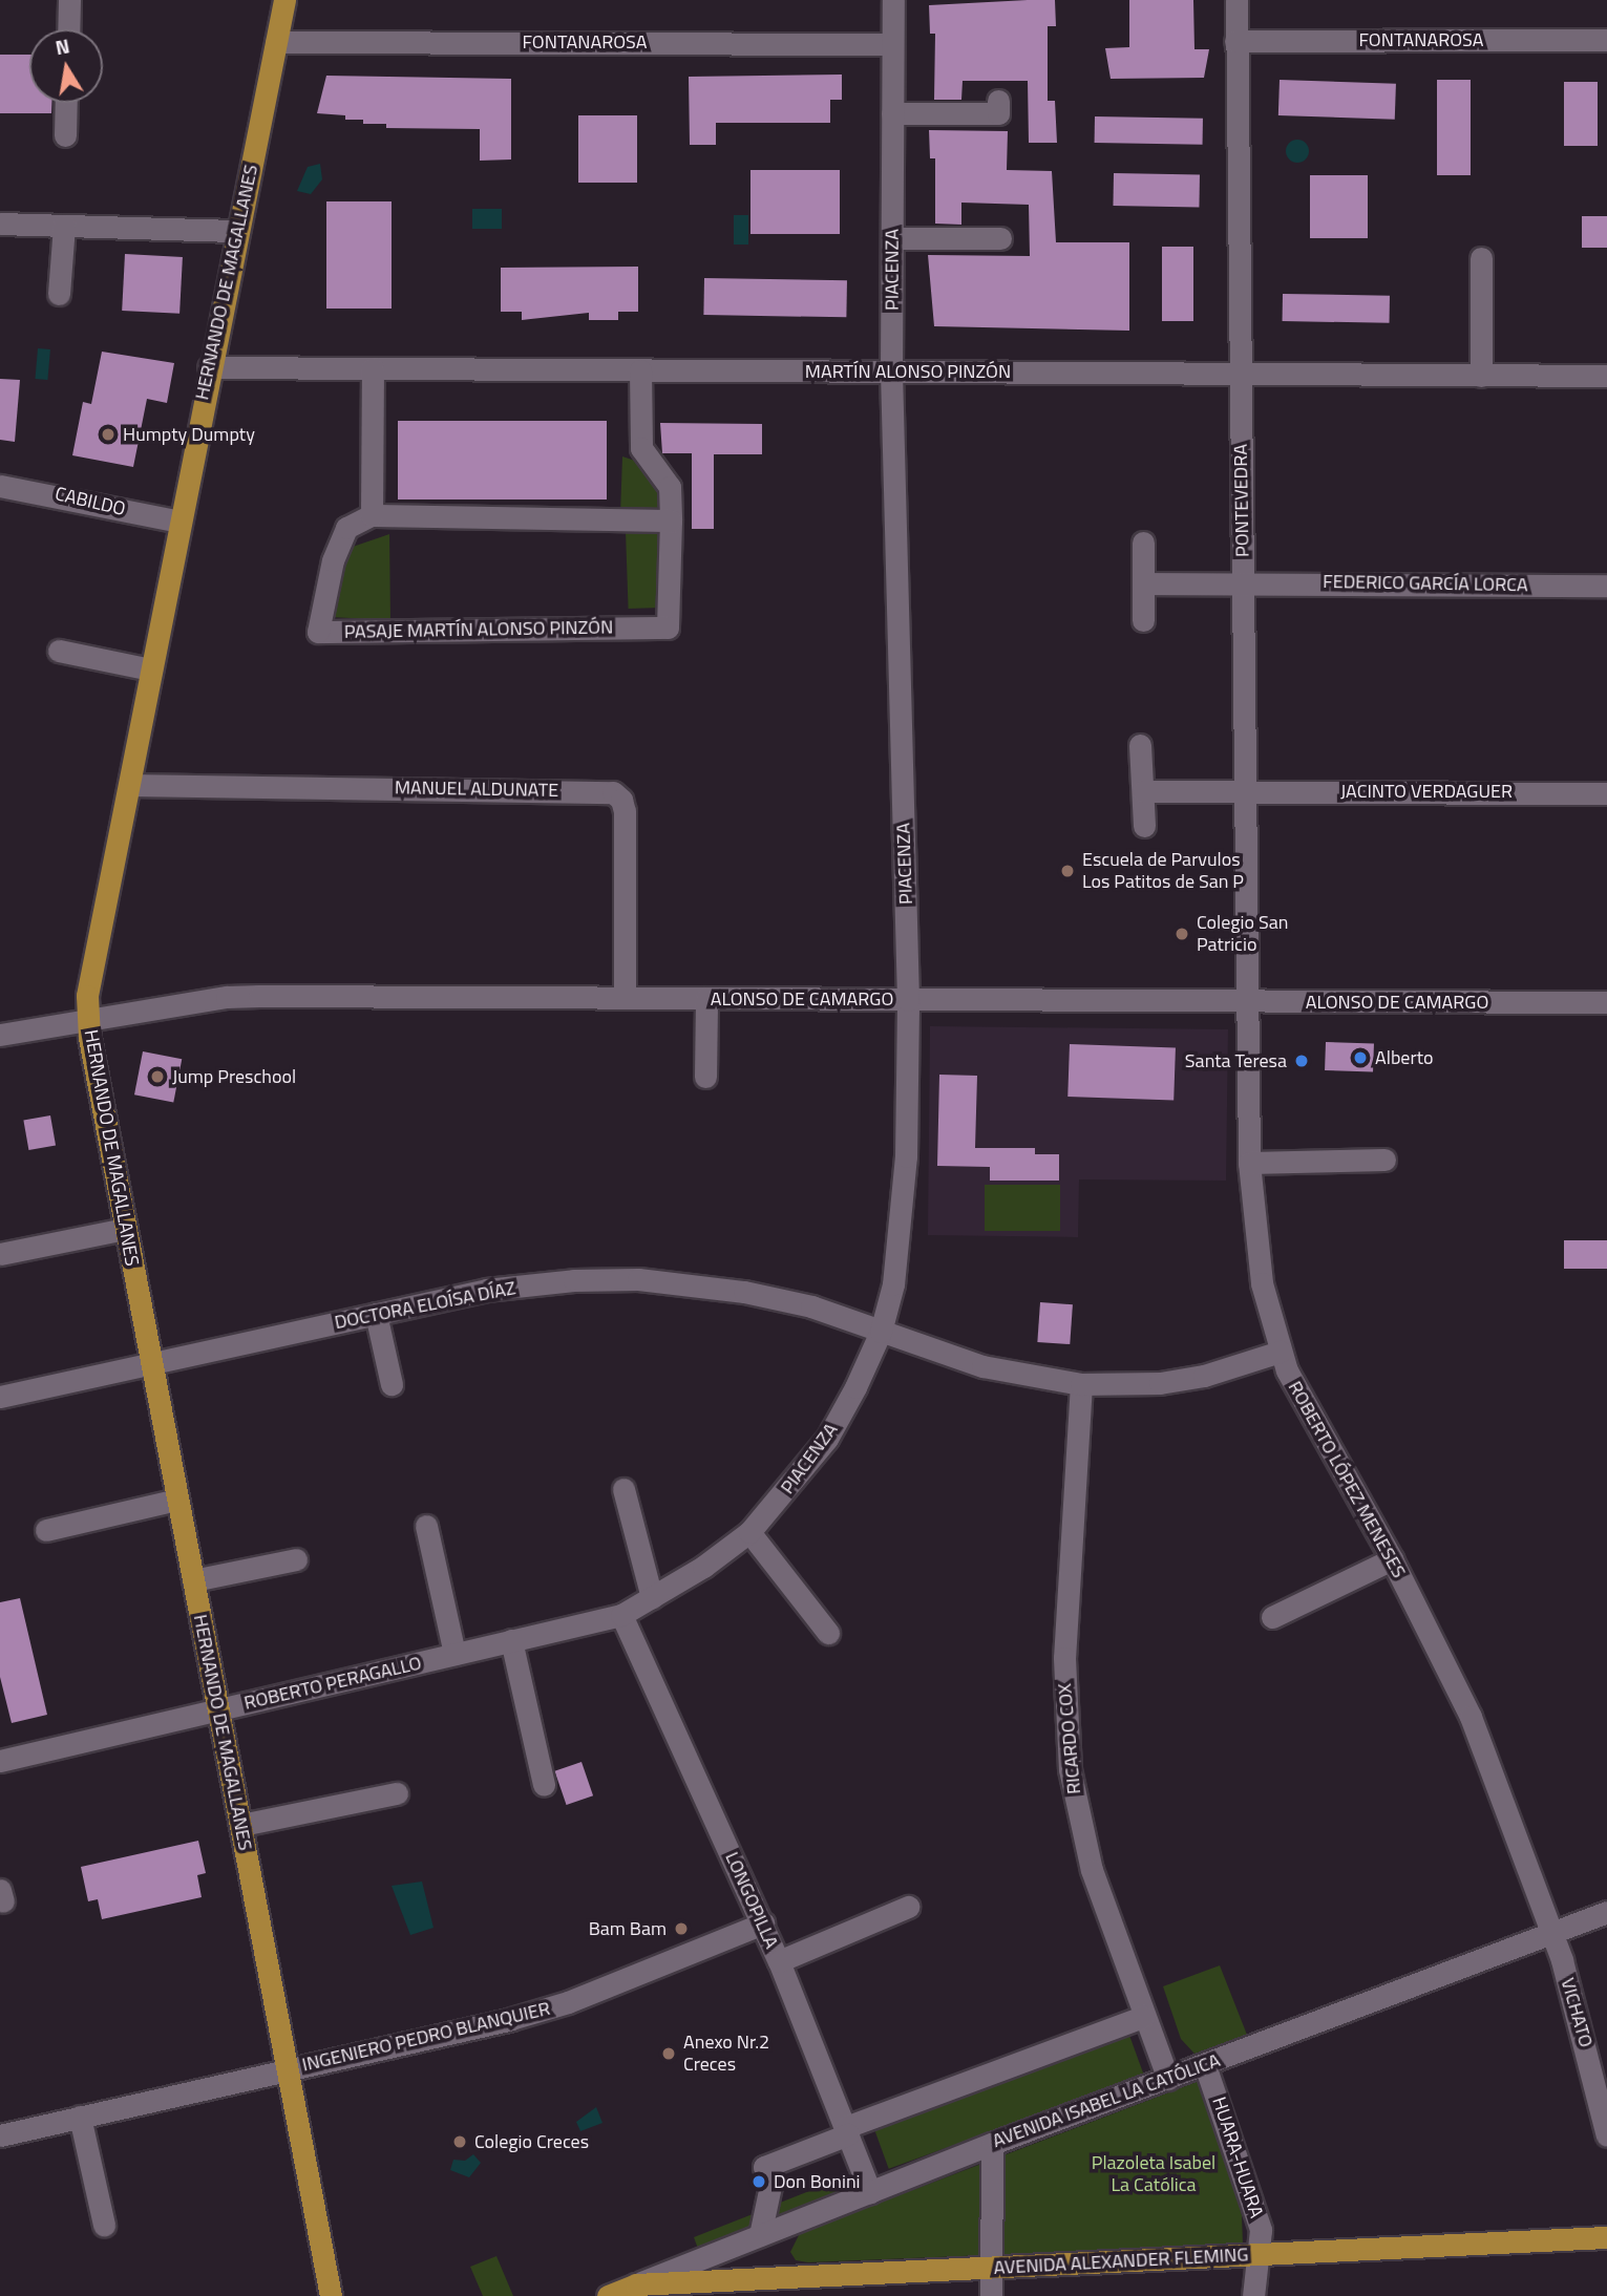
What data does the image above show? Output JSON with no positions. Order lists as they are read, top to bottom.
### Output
{
  "streets": {
    "main road": ["HERNANDO DE MAGALLANES", "AVENIDA ISABEL LA CATÓLICA", "AVENIDA ALEXANDER FLEMING"],
    "street": [
      "FONTANAROSA",
      "PIACENZA",
      "MARTÍN ALONSO PINZÓN",
      "PONTEVEDRA",
      "CABILDO",
      "FEDERICO GARCÍA LORCA",
      "PASAJE MARTÍN ALONSO PINZÓN",
      "MANUEL ALDUNATE",
      "JACINTO VERDAGUER",
      "ALONSO DE CAMARGO",
      "DOCTORA ELOÍSA DÍAZ",
      "ROBERTO LÓPEZ MENESES",
      "ROBERTO PERAGALLO",
      "RICARDO COX",
      "LONGOPILLA",
      "VICHATO",
      "INGENIERO PEDRO BLANQUIER",
      "HUARA-HUARA"
    ]
  },
  "crossings": [
    ["FONTANAROSA", "PIACENZA"],
    ["FONTANAROSA", "HERNANDO DE MAGALLANES"],
    ["FONTANAROSA", "PONTEVEDRA"],
    ["PIACENZA", "MARTÍN ALONSO PINZÓN"],
    ["PIACENZA", "ALONSO DE CAMARGO"],
    ["PIACENZA", "DOCTORA ELOÍSA DÍAZ"],
    ["PIACENZA", "ROBERTO PERAGALLO"],
    ["PIACENZA", "LONGOPILLA"],
    ["HERNANDO DE MAGALLANES", "MARTÍN ALONSO PINZÓN"],
    ["HERNANDO DE MAGALLANES", "CABILDO"],
    ["HERNANDO DE MAGALLANES", "MANUEL ALDUNATE"],
    ["HERNANDO DE MAGALLANES", "ALONSO DE CAMARGO"],
    ["HERNANDO DE MAGALLANES", "DOCTORA ELOÍSA DÍAZ"],
    ["HERNANDO DE MAGALLANES", "ROBERTO PERAGALLO"],
    ["HERNANDO DE MAGALLANES", "INGENIERO PEDRO BLANQUIER"],
    ["MARTÍN ALONSO PINZÓN", "PONTEVEDRA"],
    ["MARTÍN ALONSO PINZÓN", "PASAJE MARTÍN ALONSO PINZÓN"],
    ["PONTEVEDRA", "FEDERICO GARCÍA LORCA"],
    ["PONTEVEDRA", "JACINTO VERDAGUER"],
    ["PONTEVEDRA", "ALONSO DE CAMARGO"],
    ["PONTEVEDRA", "ROBERTO LÓPEZ MENESES"],
    ["MANUEL ALDUNATE", "ALONSO DE CAMARGO"],
    ["ALONSO DE CAMARGO", "ROBERTO LÓPEZ MENESES"],
    ["DOCTORA ELOÍSA DÍAZ", "ROBERTO LÓPEZ MENESES"],
    ["DOCTORA ELOÍSA DÍAZ", "RICARDO COX"],
    ["ROBERTO LÓPEZ MENESES", "VICHATO"],
    ["ROBERTO LÓPEZ MENESES", "AVENIDA ISABEL LA CATÓLICA"],
    ["ROBERTO PERAGALLO", "LONGOPILLA"],
    ["RICARDO COX", "AVENIDA ISABEL LA CATÓLICA"],
    ["LONGOPILLA", "INGENIERO PEDRO BLANQUIER"],
    ["LONGOPILLA", "AVENIDA ISABEL LA CATÓLICA"],
    ["VICHATO", "AVENIDA ISABEL LA CATÓLICA"],
    ["AVENIDA ISABEL LA CATÓLICA", "HUARA-HUARA"],
    ["AVENIDA ISABEL LA CATÓLICA", "AVENIDA ALEXANDER FLEMING"],
    ["HUARA-HUARA", "AVENIDA ALEXANDER FLEMING"]
  ],
  "parks": ["Plazoleta Isabel La Católica"],
  "places": [
    "Humpty Dumpty",
    "Escuela de Parvulos Los Patitos de San P",
    "Colegio San Patricio",
    "Alberto",
    "Santa Teresa",
    "Jump Preschool",
    "Bam Bam",
    "Anexo Nr.2 Creces",
    "Colegio Creces",
    "Don Bonini"
  ],
  "north": "top"
}
